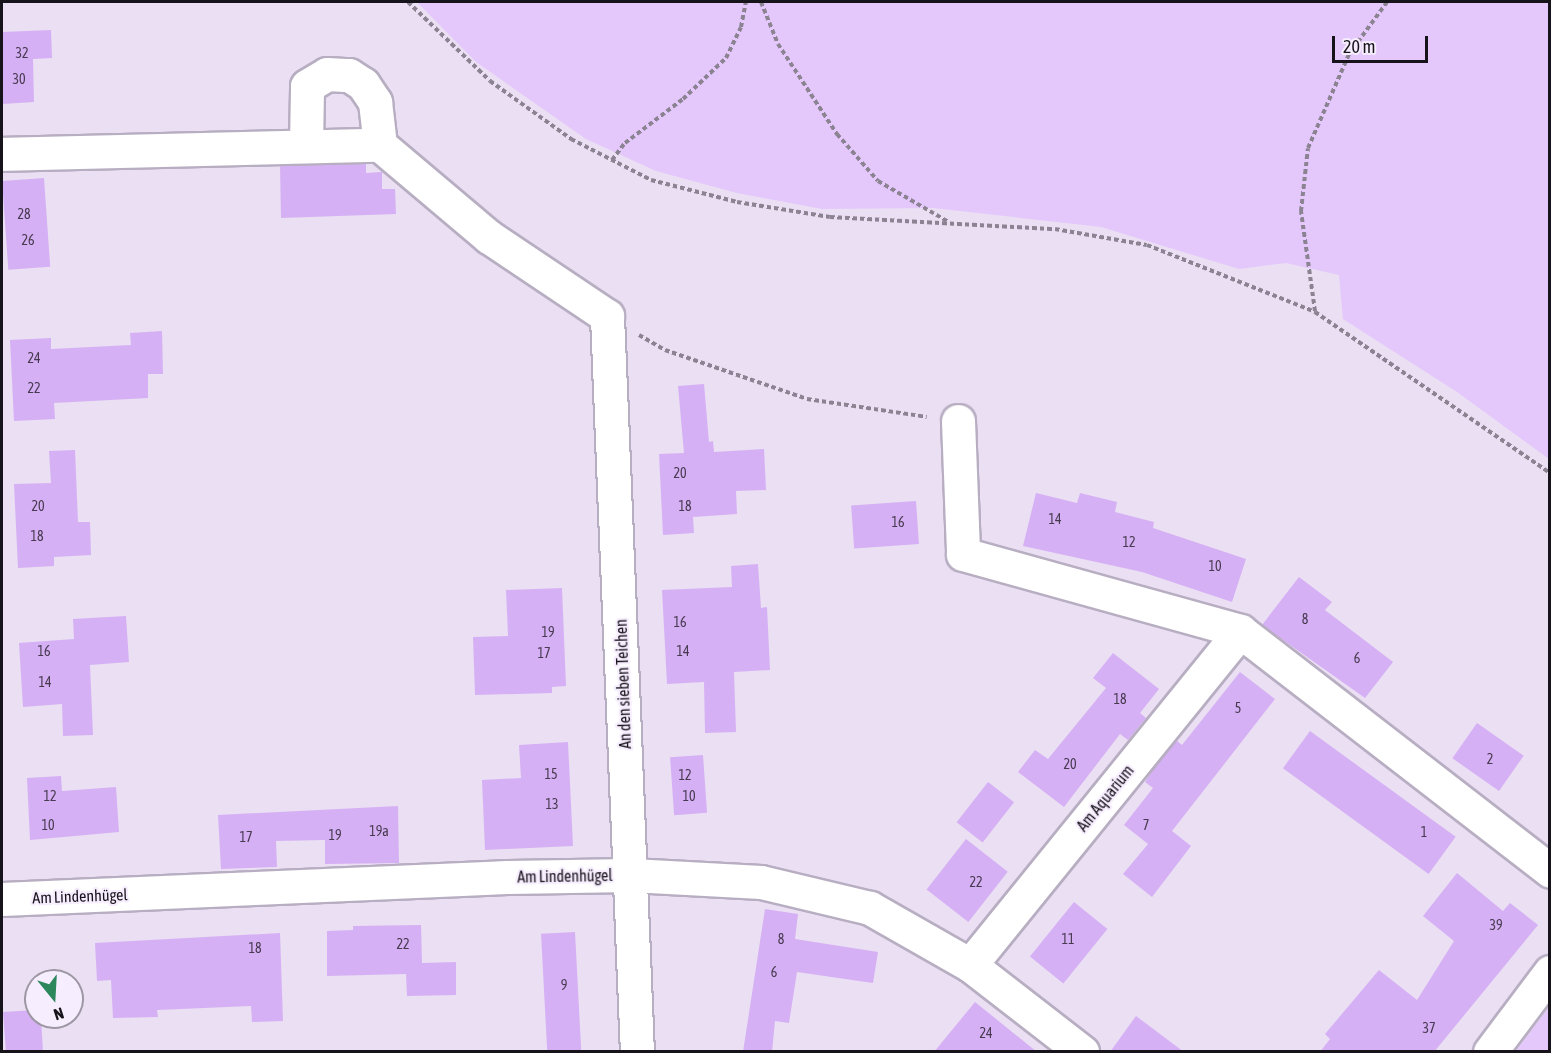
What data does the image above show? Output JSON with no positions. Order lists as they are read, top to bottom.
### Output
{
  "streets": {
    "street": ["An den sieben Teichen", "Am Aquarium", "Am Lindenhügel"]
  },
  "crossings": [
    ["An den sieben Teichen", "Am Lindenhügel"],
    ["Am Aquarium", "Am Lindenhügel"]
  ],
  "house_numbers": [
    "32",
    "30",
    "28",
    "26",
    "24",
    "22",
    "20",
    "20",
    "18",
    "14",
    "16",
    "18",
    "12",
    "10",
    "8",
    "16",
    "19",
    "16",
    "14",
    "17",
    "6",
    "14",
    "18",
    "5",
    "2",
    "20",
    "15",
    "12",
    "12",
    "10",
    "13",
    "10",
    "7",
    "19a",
    "1",
    "19",
    "17",
    "22",
    "39",
    "8",
    "11",
    "22",
    "18",
    "6",
    "9",
    "37",
    "24"
  ],
  "scale_bar": "20 m",
  "north": "bottom"
}
